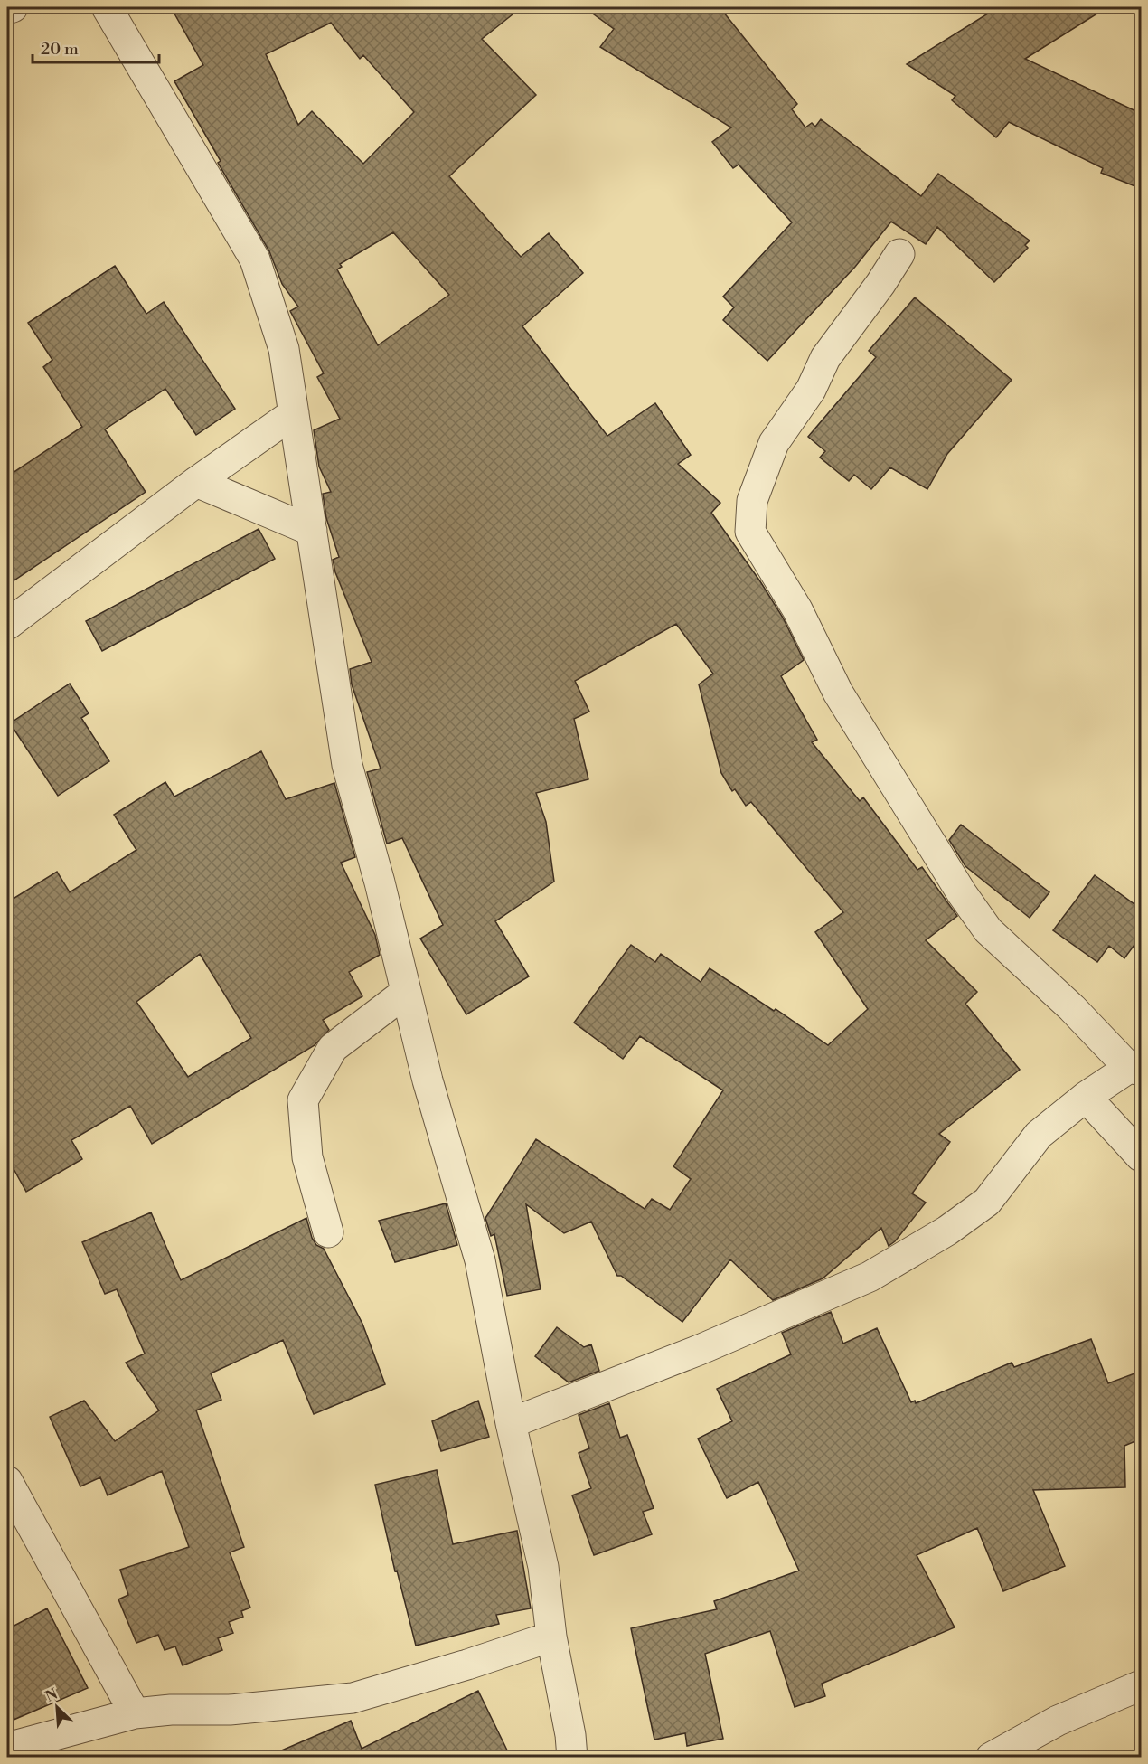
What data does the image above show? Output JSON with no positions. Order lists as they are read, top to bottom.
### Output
{
  "scale_bar": "20 m",
  "north": "top left"
}
